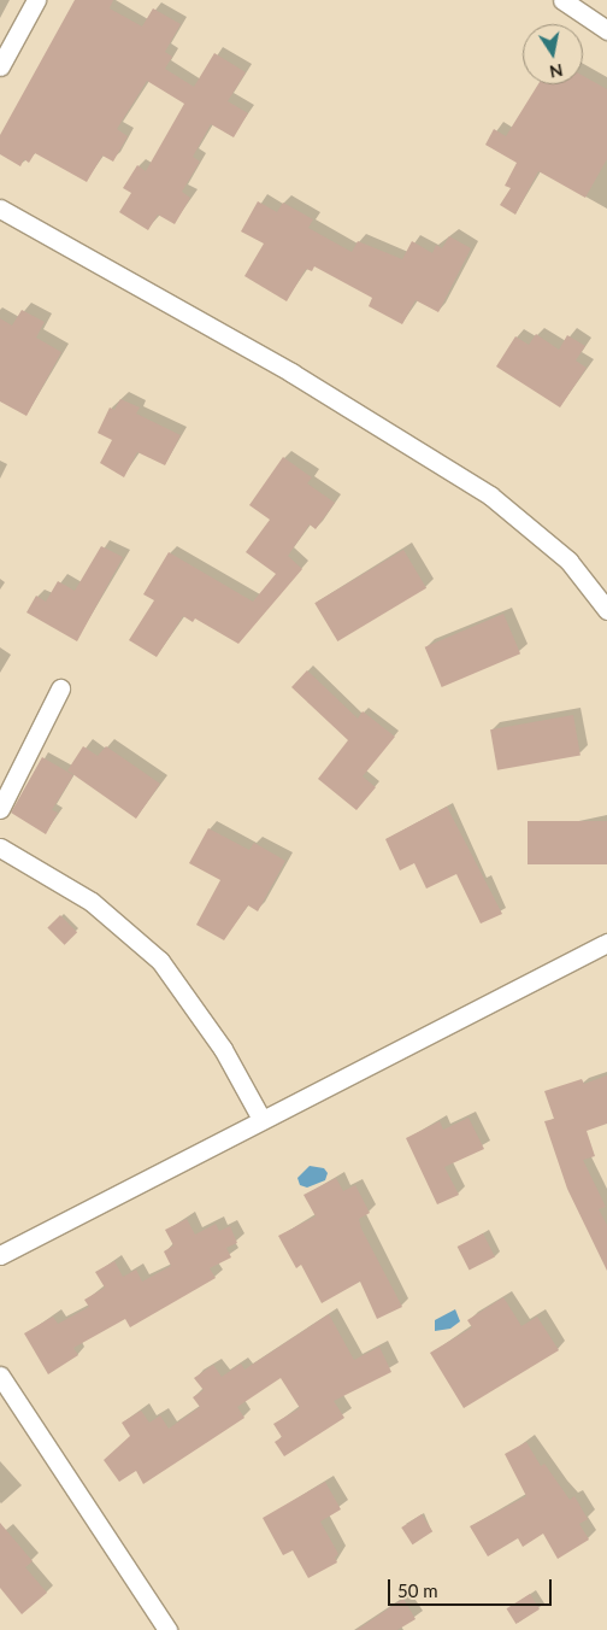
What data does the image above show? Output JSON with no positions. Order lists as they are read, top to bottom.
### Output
{
  "scale_bar": "50 m",
  "north": "bottom"
}
